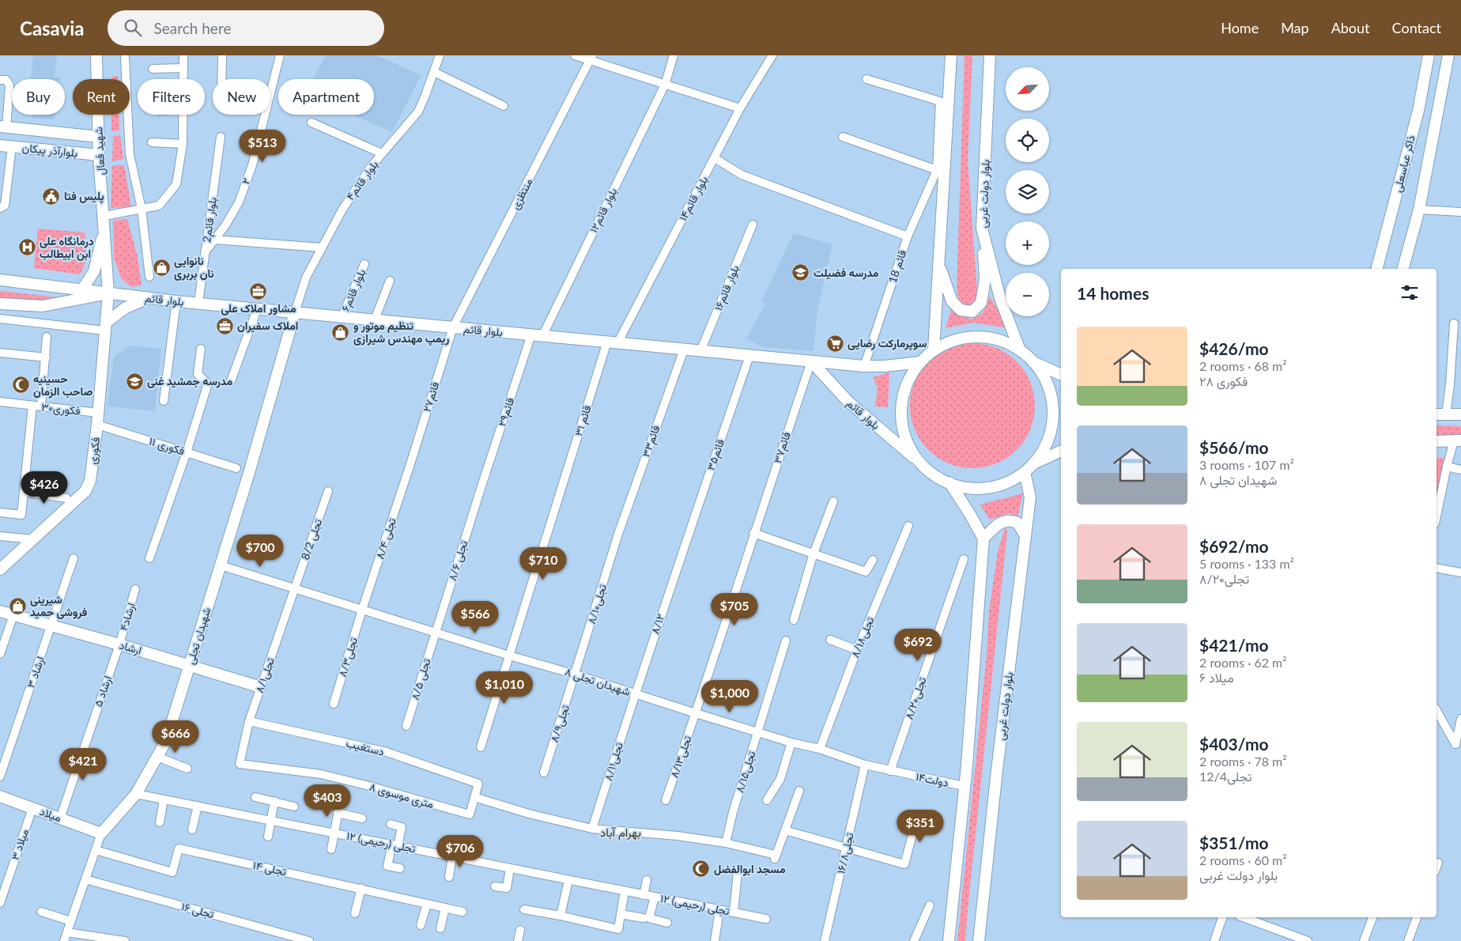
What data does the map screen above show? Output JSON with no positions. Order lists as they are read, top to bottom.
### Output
{
  "streets": {
    "main road": [
      "بلوارآذر پیکان",
      "شهید فعال",
      "ذاکر عباسعلی",
      "بلوار دولت غربی",
      "بلوار قائم",
      "فکوری",
      "شهیدان تجلی",
      "ارشاد",
      "میلاد"
    ],
    "street": [
      "بلوار قائم۴",
      "۲",
      "منتظزی",
      "بلوار قائم۱۴",
      "بلوار قائم۱۲",
      "2بلوار قائم",
      "18 قائم",
      "بلوار قائم۱۶",
      "بلوار قائم۶",
      "قائم۲۷",
      "فکوری۳۰",
      "قائم۲۹",
      "قائم ۳۱",
      "قائم۳۳",
      "فکوری ۱۱",
      "قائم۳۷",
      "قائم۳۵",
      "۸/۴ تجلی",
      "8/2 تجلی",
      "تجلی ۸/۶",
      "تجلی۸/۱۰",
      "۴ارشاد",
      "۸/۱۲",
      "تجلی۸/۱۸",
      "تجلی۸/۳",
      "۳ ارشاد",
      "تجلی۸/۱",
      "تجلی ۸/۵",
      "شهیدان تجلی ۸",
      "۵ ارشاد",
      "تجلی۸/۲۰",
      "تجلی۸/۹",
      "دستغیب",
      "تجلی۸/۱۳",
      "تجلی۸/۱۱",
      "تجلی۸/۱۵",
      "۱۴دولت",
      "۸ متری موسوی",
      "۱۲ تجلی (رحیمی)",
      "۳ میلاد",
      "تجلی۱۶/۸",
      "تجلی ۱۴",
      "۱۶ تجلی"
    ]
  },
  "crossings": [
    ["بلوارآذر پیکان", "شهید فعال"],
    ["شهید فعال", "بلوار قائم"],
    ["شهید فعال", "فکوری"],
    ["بلوار قائم۴", "بلوار قائم"],
    ["بلوار قائم۴", "شهیدان تجلی"],
    ["۲", "2بلوار قائم"],
    ["منتظزی", "بلوار قائم"],
    ["منتظزی", "قائم۲۷"],
    ["بلوار قائم۱۴", "بلوار قائم"],
    ["بلوار قائم۱۴", "قائم ۳۱"],
    ["بلوار قائم۱۲", "بلوار قائم"],
    ["بلوار قائم۱۲", "قائم۲۹"],
    ["2بلوار قائم", "بلوار قائم"],
    ["18 قائم", "بلوار قائم"],
    ["بلوار قائم۱۶", "بلوار قائم"],
    ["بلوار قائم۶", "بلوار قائم"],
    ["بلوار قائم", "قائم۲۷"],
    ["بلوار قائم", "قائم۲۹"],
    ["بلوار قائم", "قائم ۳۱"],
    ["بلوار قائم", "قائم۳۳"],
    ["بلوار قائم", "قائم۳۷"],
    ["بلوار قائم", "فکوری"],
    ["بلوار قائم", "قائم۳۵"],
    ["بلوار قائم", "شهیدان تجلی"],
    ["قائم۲۷", "۸/۴ تجلی"],
    ["فکوری۳۰", "فکوری"],
    ["قائم۲۹", "تجلی ۸/۶"],
    ["قائم ۳۱", "شهیدان تجلی ۸"],
    ["قائم۳۳", "تجلی۸/۱۰"],
    ["فکوری ۱۱", "فکوری"],
    ["قائم۳۷", "شهیدان تجلی ۸"],
    ["قائم۳۷", "تجلی۸/۱۳"],
    ["قائم۳۵", "۸/۱۲"],
    ["۸/۴ تجلی", "تجلی۸/۳"],
    ["۸/۴ تجلی", "شهیدان تجلی ۸"],
    ["8/2 تجلی", "تجلی۸/۱"],
    ["8/2 تجلی", "شهیدان تجلی ۸"],
    ["تجلی ۸/۶", "تجلی ۸/۵"],
    ["تجلی ۸/۶", "شهیدان تجلی ۸"],
    ["تجلی۸/۱۰", "شهیدان تجلی ۸"],
    ["تجلی۸/۱۰", "تجلی۸/۹"],
    ["۴ارشاد", "ارشاد"],
    ["۴ارشاد", "۵ ارشاد"],
    ["۸/۱۲", "شهیدان تجلی ۸"],
    ["۸/۱۲", "تجلی۸/۱۱"],
    ["شهیدان تجلی", "ارشاد"],
    ["شهیدان تجلی", "شهیدان تجلی ۸"],
    ["شهیدان تجلی", "میلاد"],
    ["شهیدان تجلی", "۱۲ تجلی (رحیمی)"],
    ["شهیدان تجلی", "تجلی ۱۴"],
    ["شهیدان تجلی", "۱۶ تجلی"],
    ["تجلی۸/۱۸", "شهیدان تجلی ۸"],
    ["ارشاد", "۳ ارشاد"],
    ["ارشاد", "تجلی۸/۱"],
    ["ارشاد", "۵ ارشاد"],
    ["تجلی۸/۳", "شهیدان تجلی ۸"],
    ["تجلی۸/۱", "شهیدان تجلی ۸"],
    ["تجلی۸/۱", "دستغیب"],
    ["تجلی۸/۱", "۸ متری موسوی"],
    ["تجلی ۸/۵", "شهیدان تجلی ۸"],
    ["شهیدان تجلی ۸", "تجلی۸/۲۰"],
    ["شهیدان تجلی ۸", "تجلی۸/۹"],
    ["شهیدان تجلی ۸", "تجلی۸/۱۳"],
    ["شهیدان تجلی ۸", "تجلی۸/۱۱"],
    ["شهیدان تجلی ۸", "تجلی۸/۱۵"],
    ["شهیدان تجلی ۸", "۱۴دولت"],
    ["شهیدان تجلی ۸", "تجلی۱۶/۸"],
    ["۵ ارشاد", "میلاد"],
    ["دستغیب", "۸ متری موسوی"],
    ["میلاد", "۳ میلاد"]
  ],
  "districts": ["بهرام آباد"],
  "places": {
    "public building": ["پلیس فتا"],
    "hospital": ["درمانگاه علی ابن ابیطالب"],
    "shop": ["نانوایی نان بربری", "تنظیم موتور و ریمپ مهندس شیرازی", "شیرینی فروشی حمید"],
    "school or university": ["مدرسه فضیلت", "مدرسه جمشید غنی"],
    "office": ["مشاور املاک علی", "املاک سفیران"],
    "supermarket": ["سوپرمارکت رضایی"],
    "mosque": ["حسینیه صاحب الزمان", "مسجد ابوالفضل"]
  },
  "north": "bottom left",
  "page": {
    "header": "Casavia",
    "search": "Search here",
    "nav": [
      "Home",
      "Map",
      "About",
      "Contact"
    ],
    "map_buttons": ["+", "−"],
    "chip": [
      "Buy",
      "Rent",
      "Filters",
      "New",
      "Apartment"
    ],
    "price": [
      "$513",
      "$426",
      "$700",
      "$710",
      "$705",
      "$566",
      "$692",
      "$1,010",
      "$1,000",
      "$666",
      "$421",
      "$403",
      "$351",
      "$706"
    ],
    "heading": "14 homes",
    "list": [
      {
        "name": "$426/mo",
        "note": "2 rooms · 68 m² · فکوری ۲۸"
      },
      {
        "name": "$566/mo",
        "note": "3 rooms · 107 m² · شهیدان تجلی ۸"
      },
      {
        "name": "$692/mo",
        "note": "5 rooms · 133 m² · تجلی۸/۲۰"
      },
      {
        "name": "$421/mo",
        "note": "2 rooms · 62 m² · ۶ میلاد"
      },
      {
        "name": "$403/mo",
        "note": "2 rooms · 78 m² · تجلی12/4"
      },
      {
        "name": "$351/mo",
        "note": "2 rooms · 60 m² · بلوار دولت غربی"
      }
    ]
  }
}
